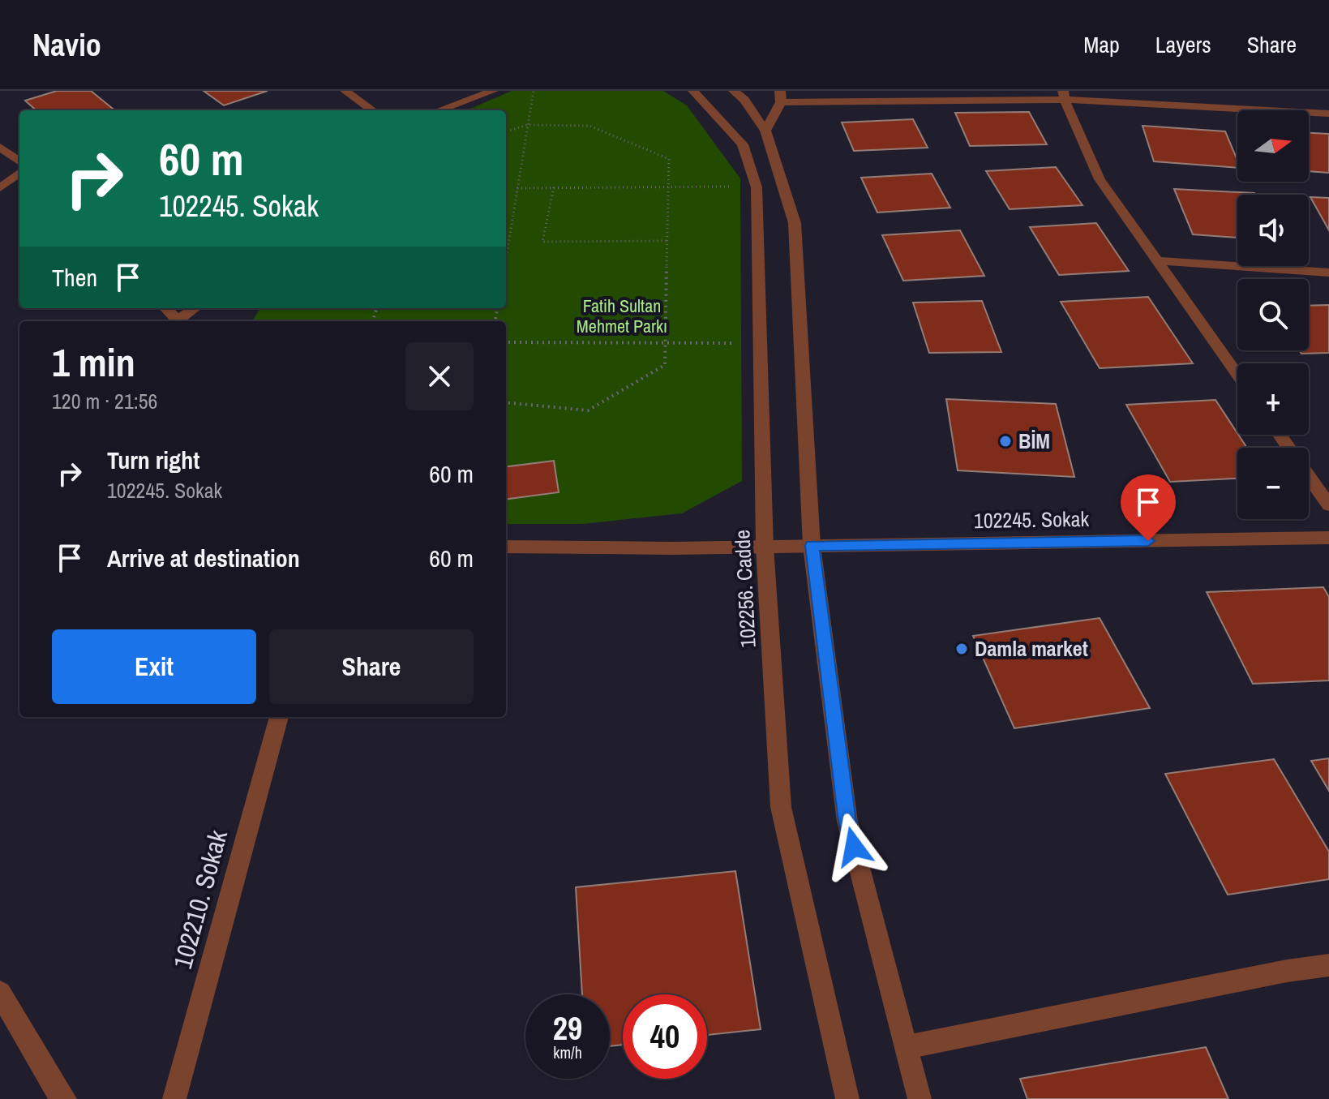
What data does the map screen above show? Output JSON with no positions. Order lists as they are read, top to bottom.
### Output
{
  "streets": {
    "street": ["102245. Sokak", "102256. Cadde", "102210. Sokak"]
  },
  "crossings": [
    ["102245. Sokak", "102256. Cadde"]
  ],
  "parks": ["Fatih Sultan Mehmet Parkı"],
  "places": ["BİM", "Damla market"],
  "north": "right",
  "page": {
    "header": "Navio",
    "nav": ["Map", "Layers", "Share"],
    "map_buttons": ["+", "−"],
    "turn": ["60 m", "102245. Sokak"],
    "then": "Then",
    "heading": ["1 min", "120 m · 21:56"],
    "list": [
      {
        "name": "Turn right",
        "note": "102245. Sokak",
        "value": "60 m"
      },
      {
        "name": "Arrive at destination",
        "value": "60 m"
      }
    ],
    "buttons": ["Exit", "Share"],
    "speed": "29 km/h",
    "limit": "40"
  }
}
